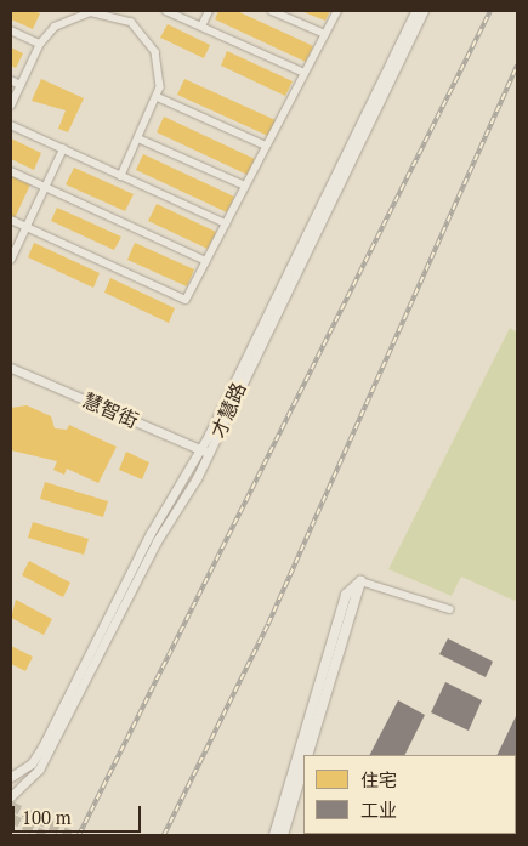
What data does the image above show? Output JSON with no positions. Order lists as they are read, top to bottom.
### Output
{
  "streets": {
    "street": ["慧智街", "才慧路"]
  },
  "crossings": [
    ["慧智街", "才慧路"]
  ],
  "legend": ["住宅", "工业"],
  "scale_bar": "100 m"
}
